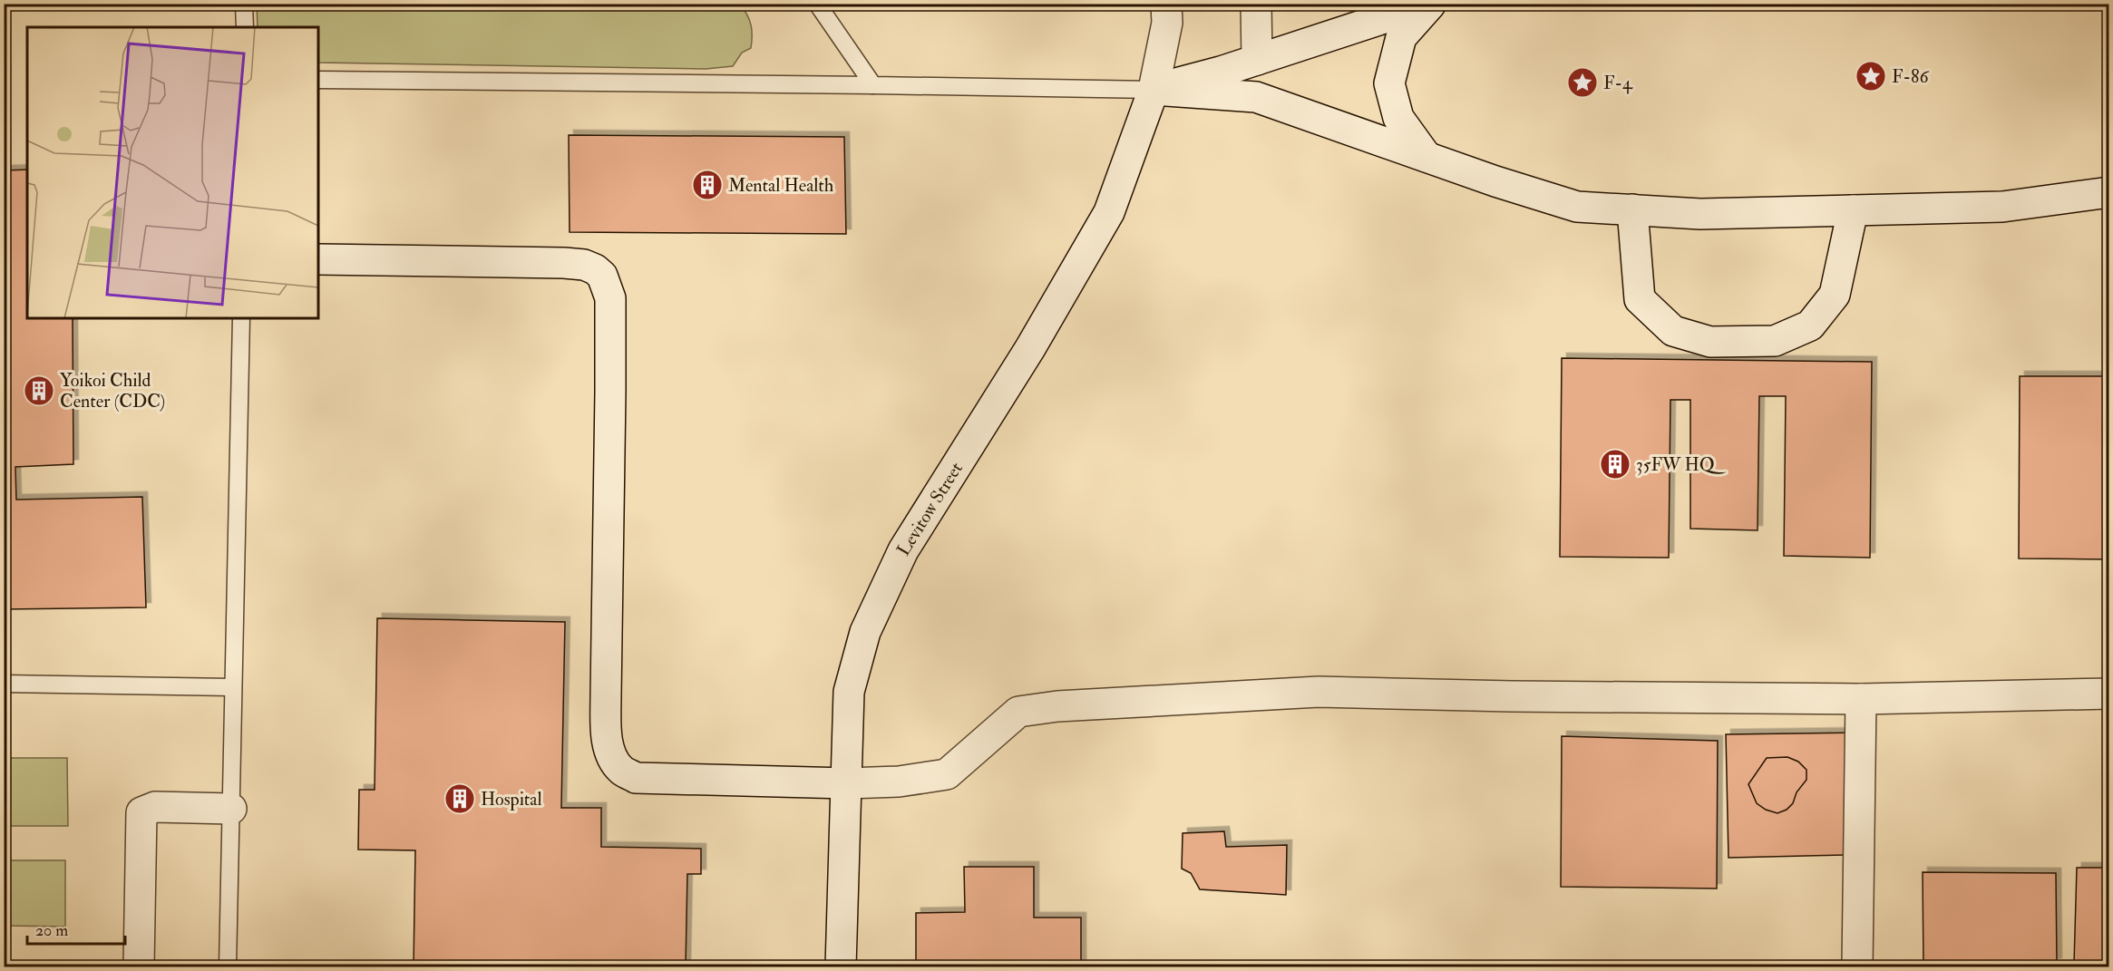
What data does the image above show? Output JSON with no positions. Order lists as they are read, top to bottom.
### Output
{
  "streets": {
    "street": ["Levitow Street"]
  },
  "places": {
    "place": ["F-86", "F-4"],
    "building": [
      "Mental Health",
      "Yoikoi Child Center (CDC)",
      "35FW HQ",
      "Hospital"
    ]
  },
  "scale_bar": "20 m"
}
